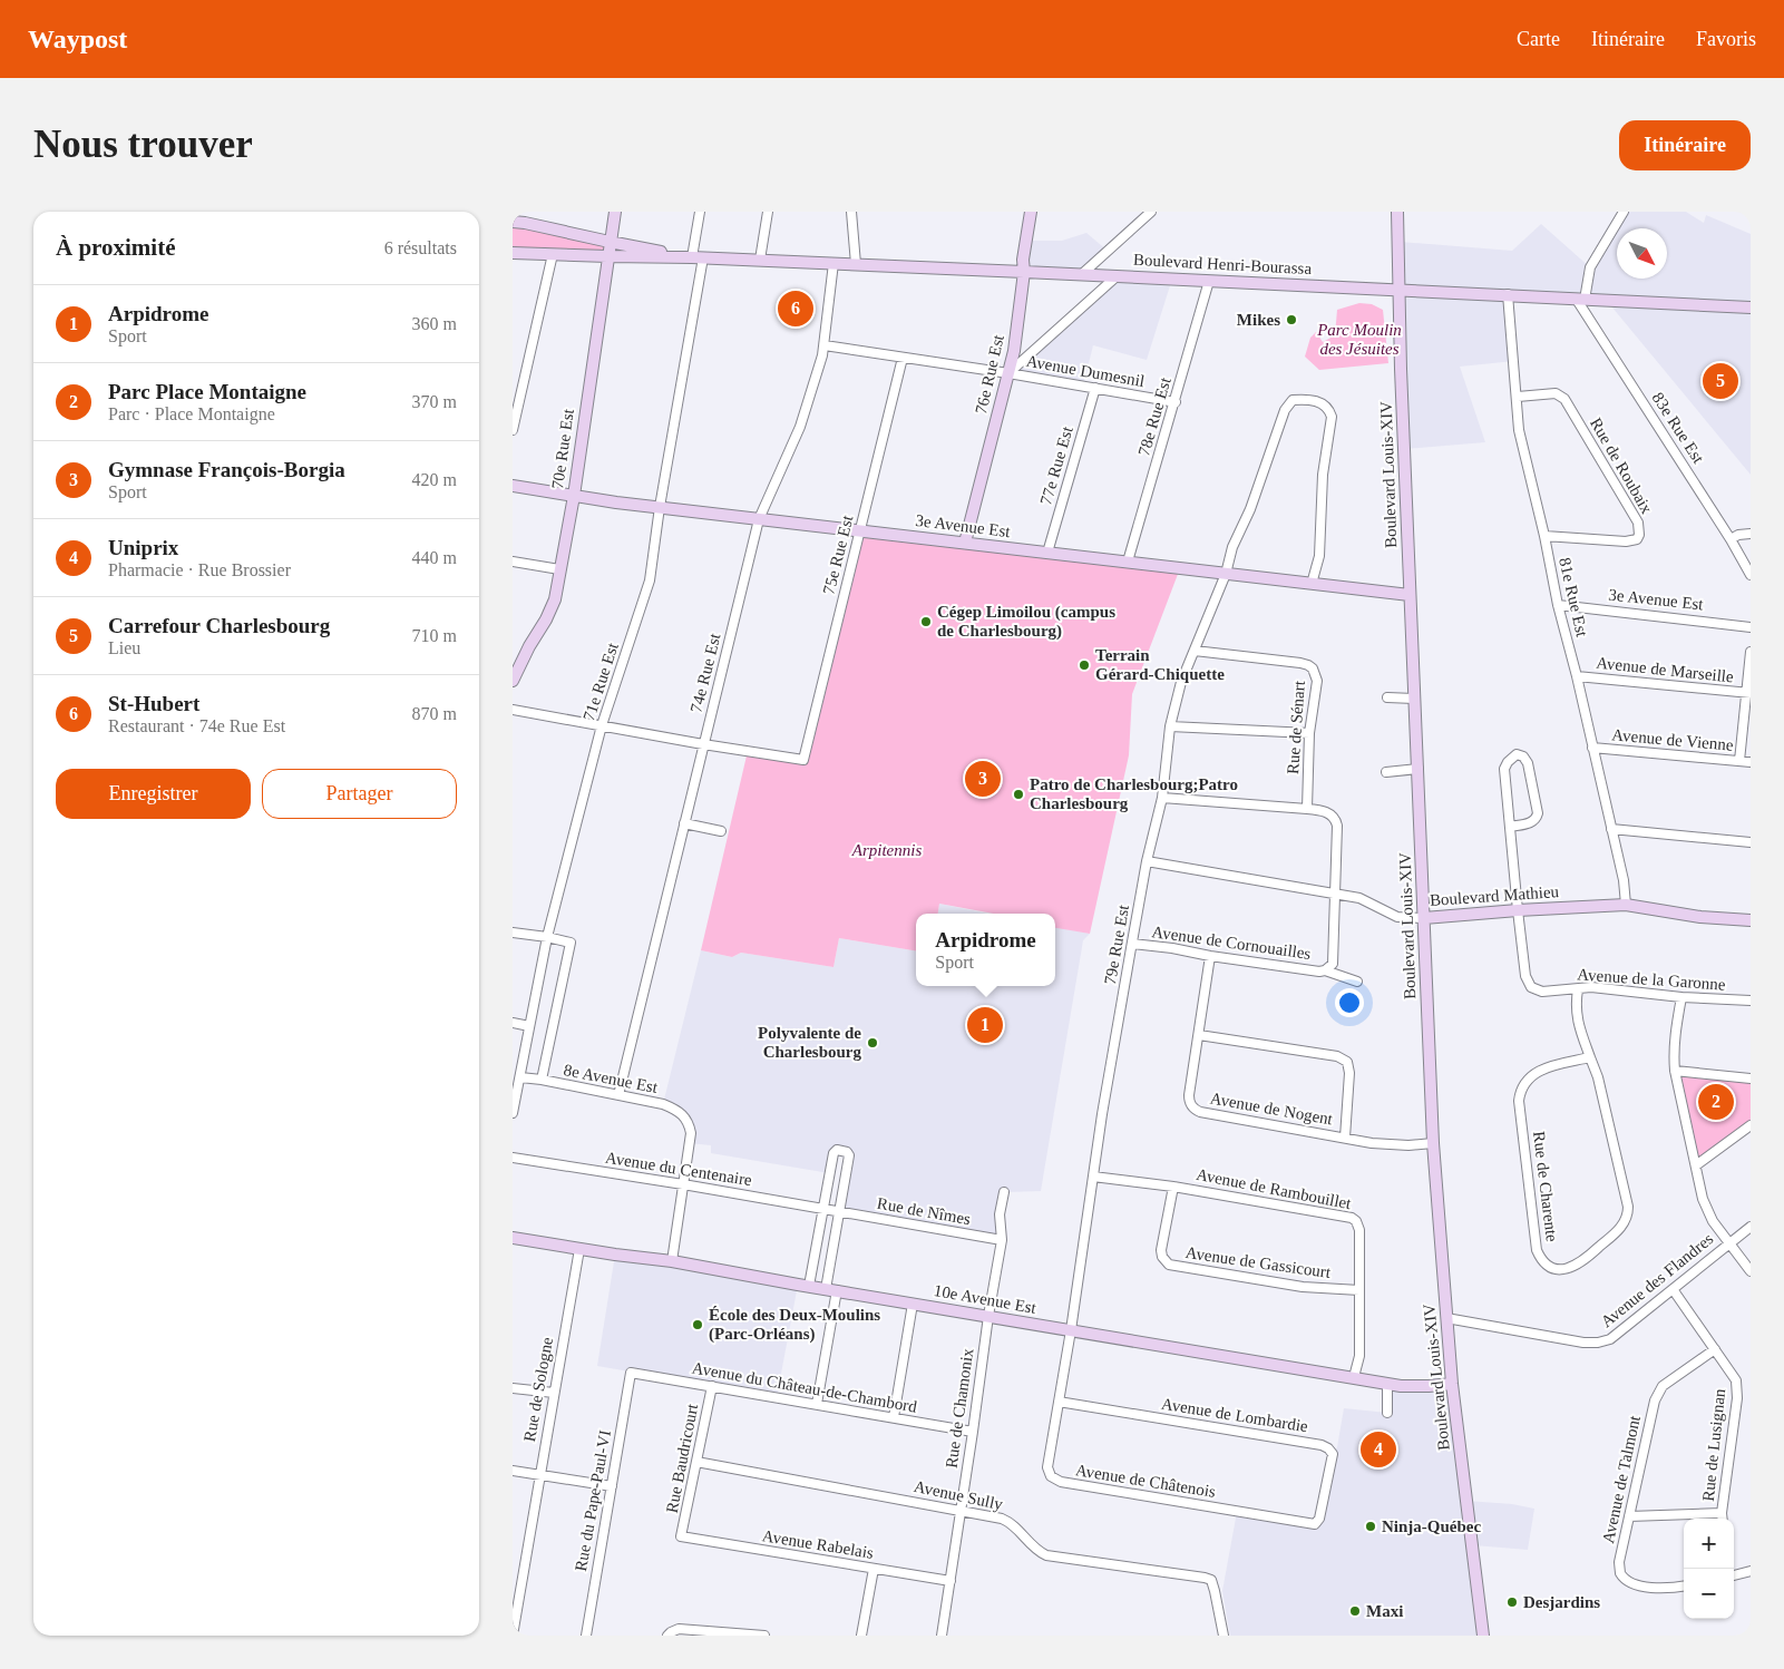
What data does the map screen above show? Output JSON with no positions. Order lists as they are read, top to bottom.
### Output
{
  "streets": {
    "street": [
      "Boulevard Henri-Bourassa",
      "Avenue Dumesnil",
      "76e Rue Est",
      "78e Rue Est",
      "83e Rue Est",
      "70e Rue Est",
      "77e Rue Est",
      "Rue de Roubaix",
      "Boulevard Louis-XIV",
      "3e Avenue Est",
      "75e Rue Est",
      "81e Rue Est",
      "Avenue de Marseille",
      "74e Rue Est",
      "71e Rue Est",
      "Rue de Sénart",
      "Avenue de Vienne",
      "Boulevard Mathieu",
      "Avenue de Cornouailles",
      "79e Rue Est",
      "Avenue de la Garonne",
      "8e Avenue Est",
      "Avenue de Nogent",
      "Avenue du Centenaire",
      "Rue de Charente",
      "Avenue de Rambouillet",
      "Rue de Nîmes",
      "Avenue de Gassicourt",
      "Avenue des Flandres",
      "10e Avenue Est",
      "Avenue du Château-de-Chambord",
      "Rue de Sologne",
      "Rue de Chamonix",
      "Avenue de Lombardie",
      "Rue de Lusignan",
      "Rue Baudricourt",
      "Avenue de Talmont",
      "Avenue de Châtenois",
      "Avenue Sully",
      "Rue du Pape-Paul-VI",
      "Avenue Rabelais"
    ]
  },
  "crossings": [
    ["Boulevard Henri-Bourassa", "76e Rue Est"],
    ["Boulevard Henri-Bourassa", "78e Rue Est"],
    ["Boulevard Henri-Bourassa", "83e Rue Est"],
    ["Boulevard Henri-Bourassa", "70e Rue Est"],
    ["Boulevard Henri-Bourassa", "Boulevard Louis-XIV"],
    ["Boulevard Henri-Bourassa", "81e Rue Est"],
    ["Boulevard Henri-Bourassa", "74e Rue Est"],
    ["Boulevard Henri-Bourassa", "71e Rue Est"],
    ["Avenue Dumesnil", "76e Rue Est"],
    ["Avenue Dumesnil", "78e Rue Est"],
    ["Avenue Dumesnil", "77e Rue Est"],
    ["Avenue Dumesnil", "75e Rue Est"],
    ["Avenue Dumesnil", "74e Rue Est"],
    ["76e Rue Est", "3e Avenue Est"],
    ["78e Rue Est", "3e Avenue Est"],
    ["70e Rue Est", "3e Avenue Est"],
    ["77e Rue Est", "3e Avenue Est"],
    ["Rue de Roubaix", "81e Rue Est"],
    ["Boulevard Louis-XIV", "3e Avenue Est"],
    ["Boulevard Louis-XIV", "Boulevard Mathieu"],
    ["Boulevard Louis-XIV", "Avenue de Nogent"],
    ["Boulevard Louis-XIV", "Avenue des Flandres"],
    ["Boulevard Louis-XIV", "10e Avenue Est"],
    ["3e Avenue Est", "75e Rue Est"],
    ["3e Avenue Est", "81e Rue Est"],
    ["3e Avenue Est", "74e Rue Est"],
    ["3e Avenue Est", "71e Rue Est"],
    ["3e Avenue Est", "79e Rue Est"],
    ["75e Rue Est", "74e Rue Est"],
    ["81e Rue Est", "Avenue de Marseille"],
    ["81e Rue Est", "Avenue de Vienne"],
    ["81e Rue Est", "Boulevard Mathieu"],
    ["74e Rue Est", "8e Avenue Est"],
    ["71e Rue Est", "8e Avenue Est"],
    ["Rue de Sénart", "Avenue de Cornouailles"],
    ["Rue de Sénart", "79e Rue Est"],
    ["Boulevard Mathieu", "Avenue de Cornouailles"],
    ["Boulevard Mathieu", "79e Rue Est"],
    ["Boulevard Mathieu", "Avenue de la Garonne"],
    ["Avenue de Cornouailles", "79e Rue Est"],
    ["Avenue de Cornouailles", "Avenue de Nogent"],
    ["79e Rue Est", "Avenue de Rambouillet"],
    ["79e Rue Est", "10e Avenue Est"],
    ["79e Rue Est", "Avenue de Châtenois"],
    ["Avenue de la Garonne", "Rue de Charente"],
    ["8e Avenue Est", "Avenue du Centenaire"],
    ["Avenue du Centenaire", "Rue de Nîmes"],
    ["Avenue de Rambouillet", "Avenue de Gassicourt"],
    ["Avenue de Rambouillet", "10e Avenue Est"],
    ["Avenue des Flandres", "Rue de Lusignan"],
    ["10e Avenue Est", "Rue de Sologne"],
    ["10e Avenue Est", "Rue de Chamonix"],
    ["10e Avenue Est", "Avenue de Châtenois"],
    ["Avenue du Château-de-Chambord", "Rue de Chamonix"],
    ["Avenue du Château-de-Chambord", "Rue Baudricourt"],
    ["Avenue du Château-de-Chambord", "Rue du Pape-Paul-VI"],
    ["Rue de Chamonix", "Avenue Sully"],
    ["Rue de Chamonix", "Avenue Rabelais"],
    ["Avenue de Lombardie", "Avenue de Châtenois"],
    ["Rue de Lusignan", "Avenue de Talmont"],
    ["Rue Baudricourt", "Avenue Sully"],
    ["Rue Baudricourt", "Avenue Rabelais"]
  ],
  "parks": ["Parc Moulin des Jésuites", "Arpitennis"],
  "places": [
    "Mikes",
    "Cégep Limoilou (campus de Charlesbourg)",
    "Terrain Gérard-Chiquette",
    "Patro de Charlesbourg;Patro Charlesbourg",
    "Polyvalente de Charlesbourg",
    "École des Deux-Moulins (Parc-Orléans)",
    "Ninja-Québec",
    "Desjardins",
    "Maxi"
  ],
  "north": "bottom right",
  "page": {
    "header": "Waypost",
    "nav": ["Carte", "Itinéraire", "Favoris"],
    "buttons": [
      "Itinéraire",
      ["Enregistrer", "Partager"]
    ],
    "title": "Nous trouver",
    "heading": ["À proximité", "6 résultats"],
    "list": [
      {
        "mark": "1",
        "name": "Arpidrome",
        "note": "Sport",
        "value": "360 m"
      },
      {
        "mark": "2",
        "name": "Parc Place Montaigne",
        "note": "Parc · Place Montaigne",
        "value": "370 m"
      },
      {
        "mark": "3",
        "name": "Gymnase François-Borgia",
        "note": "Sport",
        "value": "420 m"
      },
      {
        "mark": "4",
        "name": "Uniprix",
        "note": "Pharmacie · Rue Brossier",
        "value": "440 m"
      },
      {
        "mark": "5",
        "name": "Carrefour Charlesbourg",
        "note": "Lieu",
        "value": "710 m"
      },
      {
        "mark": "6",
        "name": "St-Hubert",
        "note": "Restaurant · 74e Rue Est",
        "value": "870 m"
      }
    ],
    "pins": [
      "6",
      "5",
      "3",
      "1",
      "2",
      "4"
    ],
    "popup": ["Arpidrome", "Sport"],
    "map_buttons": ["+", "−"]
  }
}
